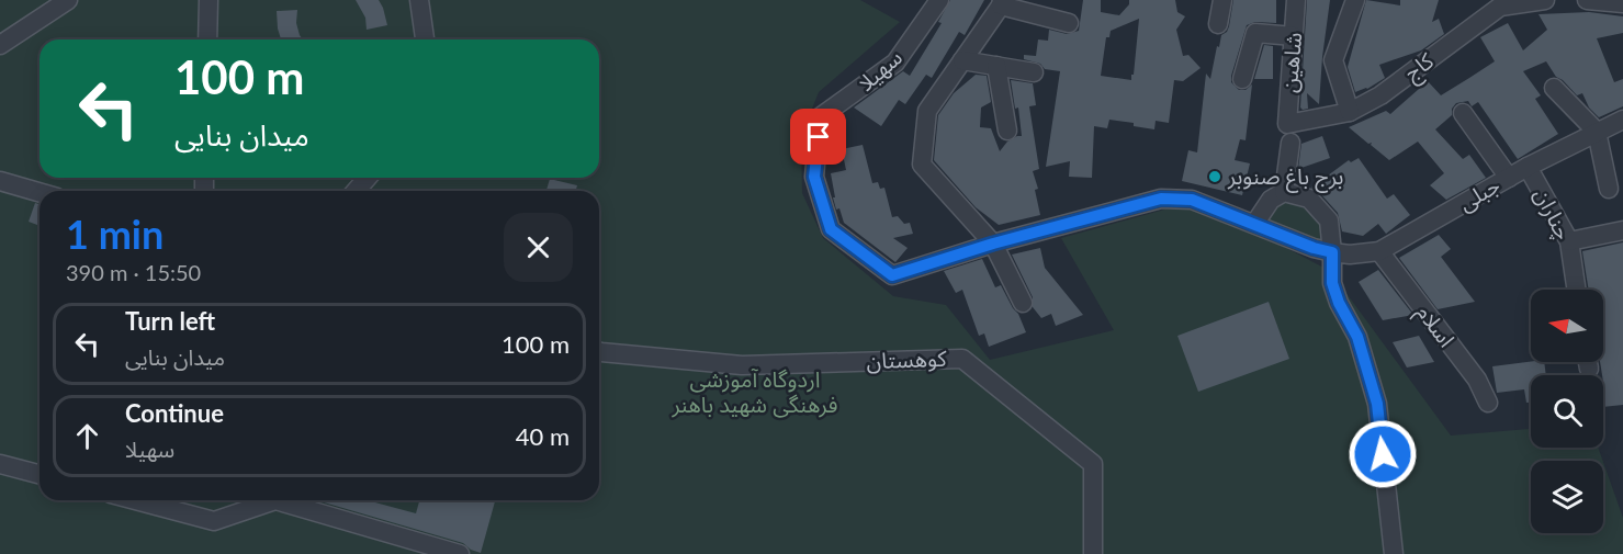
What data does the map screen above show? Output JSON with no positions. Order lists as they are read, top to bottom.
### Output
{
  "streets": {
    "street": [
      "شاهین",
      "کاج",
      "سهیلا",
      "جبلی",
      "چناران",
      "اسلام",
      "کوهستان"
    ]
  },
  "crossings": [
    ["شاهین", "کاج"],
    ["سهیلا", "جبلی"],
    ["جبلی", "چناران"],
    ["جبلی", "اسلام"]
  ],
  "parks": ["اردوگاه آموزشی فرهنگی شهید باهنر"],
  "places": ["برج باغ صنوبر"],
  "north": "left",
  "page": {
    "turn": ["100 m", "میدان بنایی"],
    "heading": ["1 min", "390 m · 15:50"],
    "list": [
      {
        "name": "Turn left",
        "note": "میدان بنایی",
        "value": "100 m"
      },
      {
        "name": "Continue",
        "note": "سهیلا",
        "value": "40 m"
      }
    ]
  }
}
